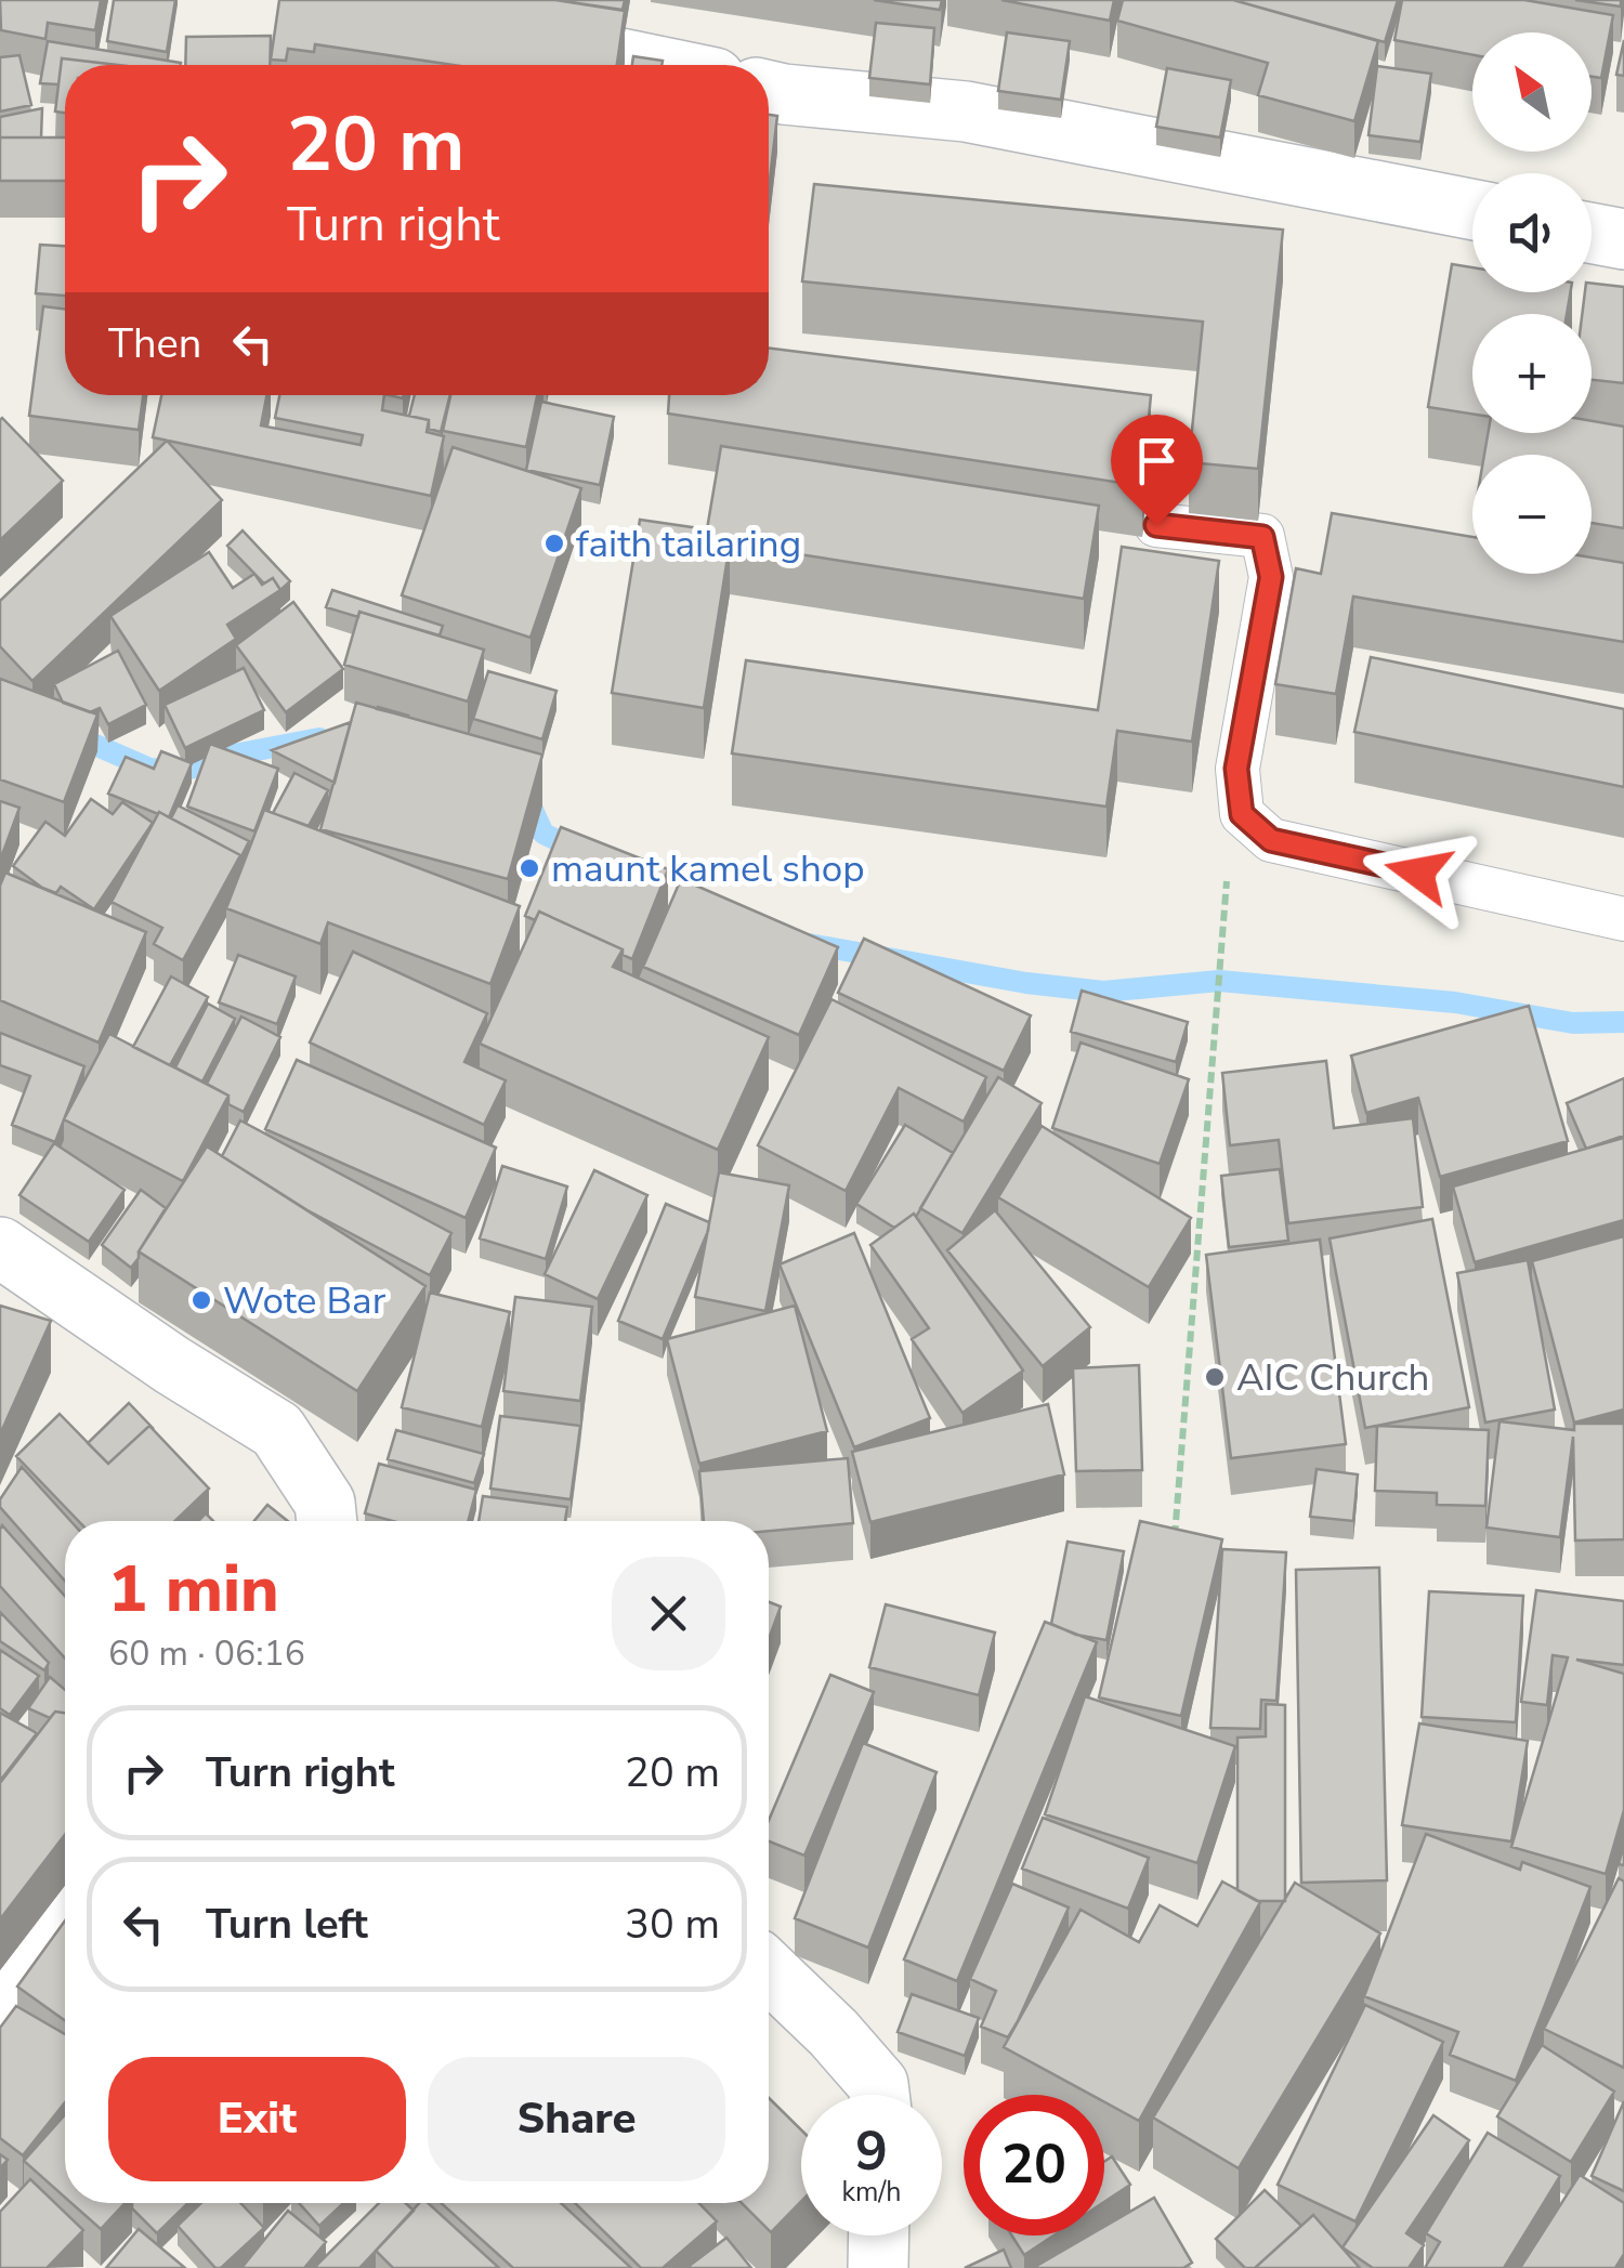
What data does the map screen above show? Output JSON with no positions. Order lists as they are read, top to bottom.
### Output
{
  "places": [
    "faith tailaring",
    "maunt kamel shop",
    "Wote Bar",
    "AIC Church"
  ],
  "north": "top left",
  "page": {
    "map_buttons": ["+", "−"],
    "turn": ["20 m", "Turn right"],
    "then": "Then",
    "heading": ["1 min", "60 m · 06:16"],
    "list": [
      {
        "name": "Turn right",
        "value": "20 m"
      },
      {
        "name": "Turn left",
        "value": "30 m"
      }
    ],
    "buttons": ["Exit", "Share"],
    "speed": "9 km/h",
    "limit": "20"
  }
}
